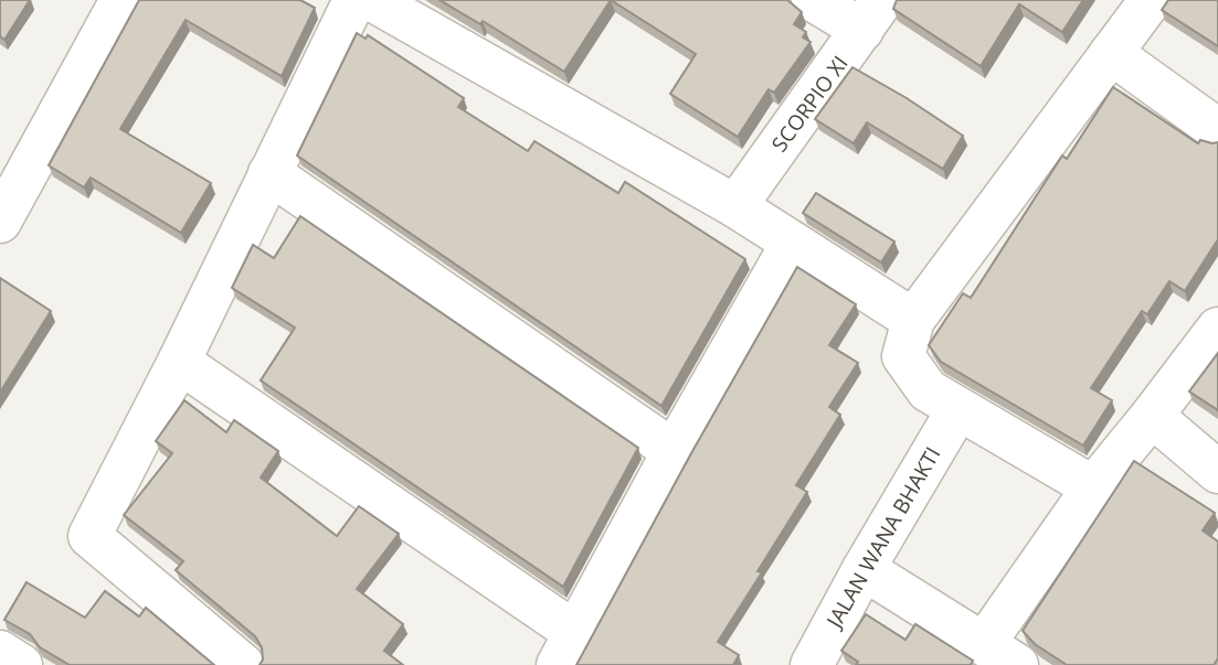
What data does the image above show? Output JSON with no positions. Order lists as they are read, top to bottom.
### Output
{
  "streets": {
    "street": ["SCORPIO XI", "JALAN WANA BHAKTI"]
  }
}
